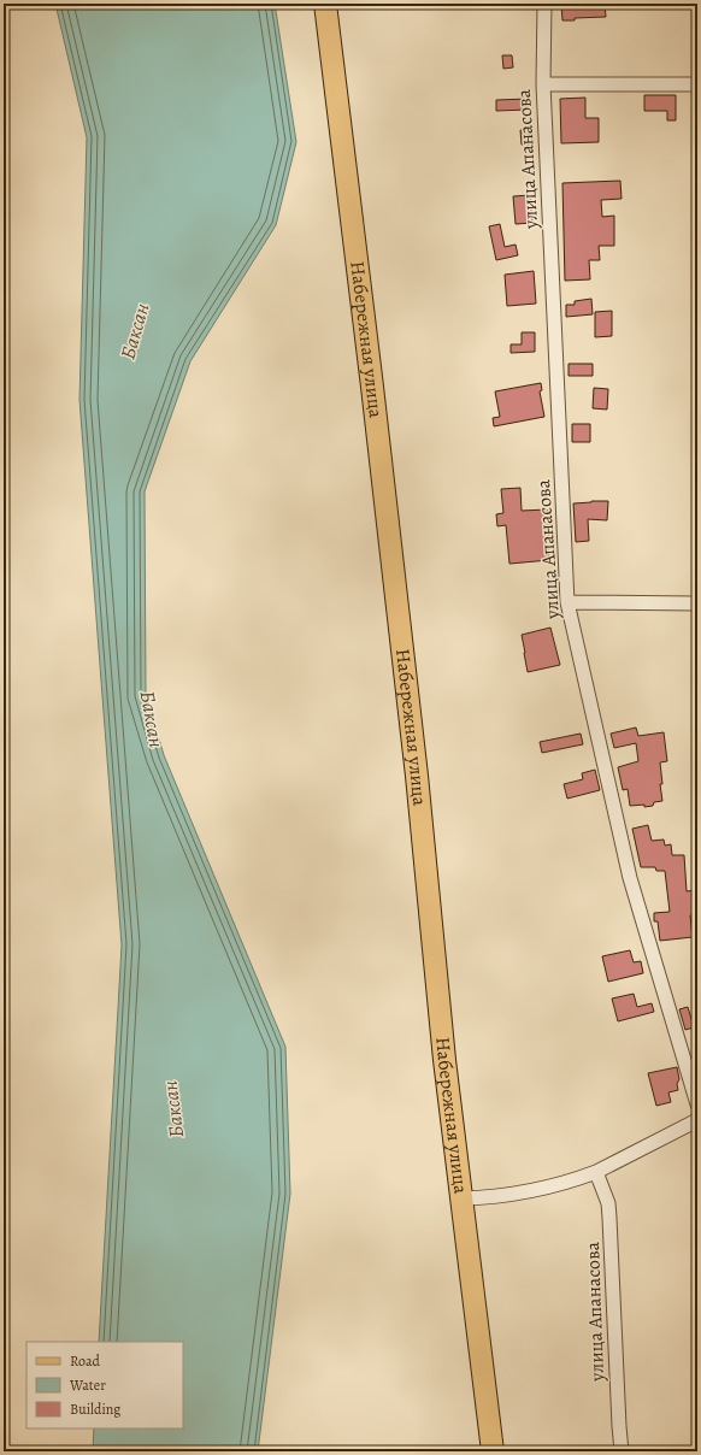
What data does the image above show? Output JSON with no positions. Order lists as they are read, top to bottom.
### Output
{
  "streets": {
    "main road": ["Набережная улица"],
    "street": ["улица Апанасова"]
  },
  "water": ["Баксан"],
  "legend": ["Road", "Water", "Building"]
}
